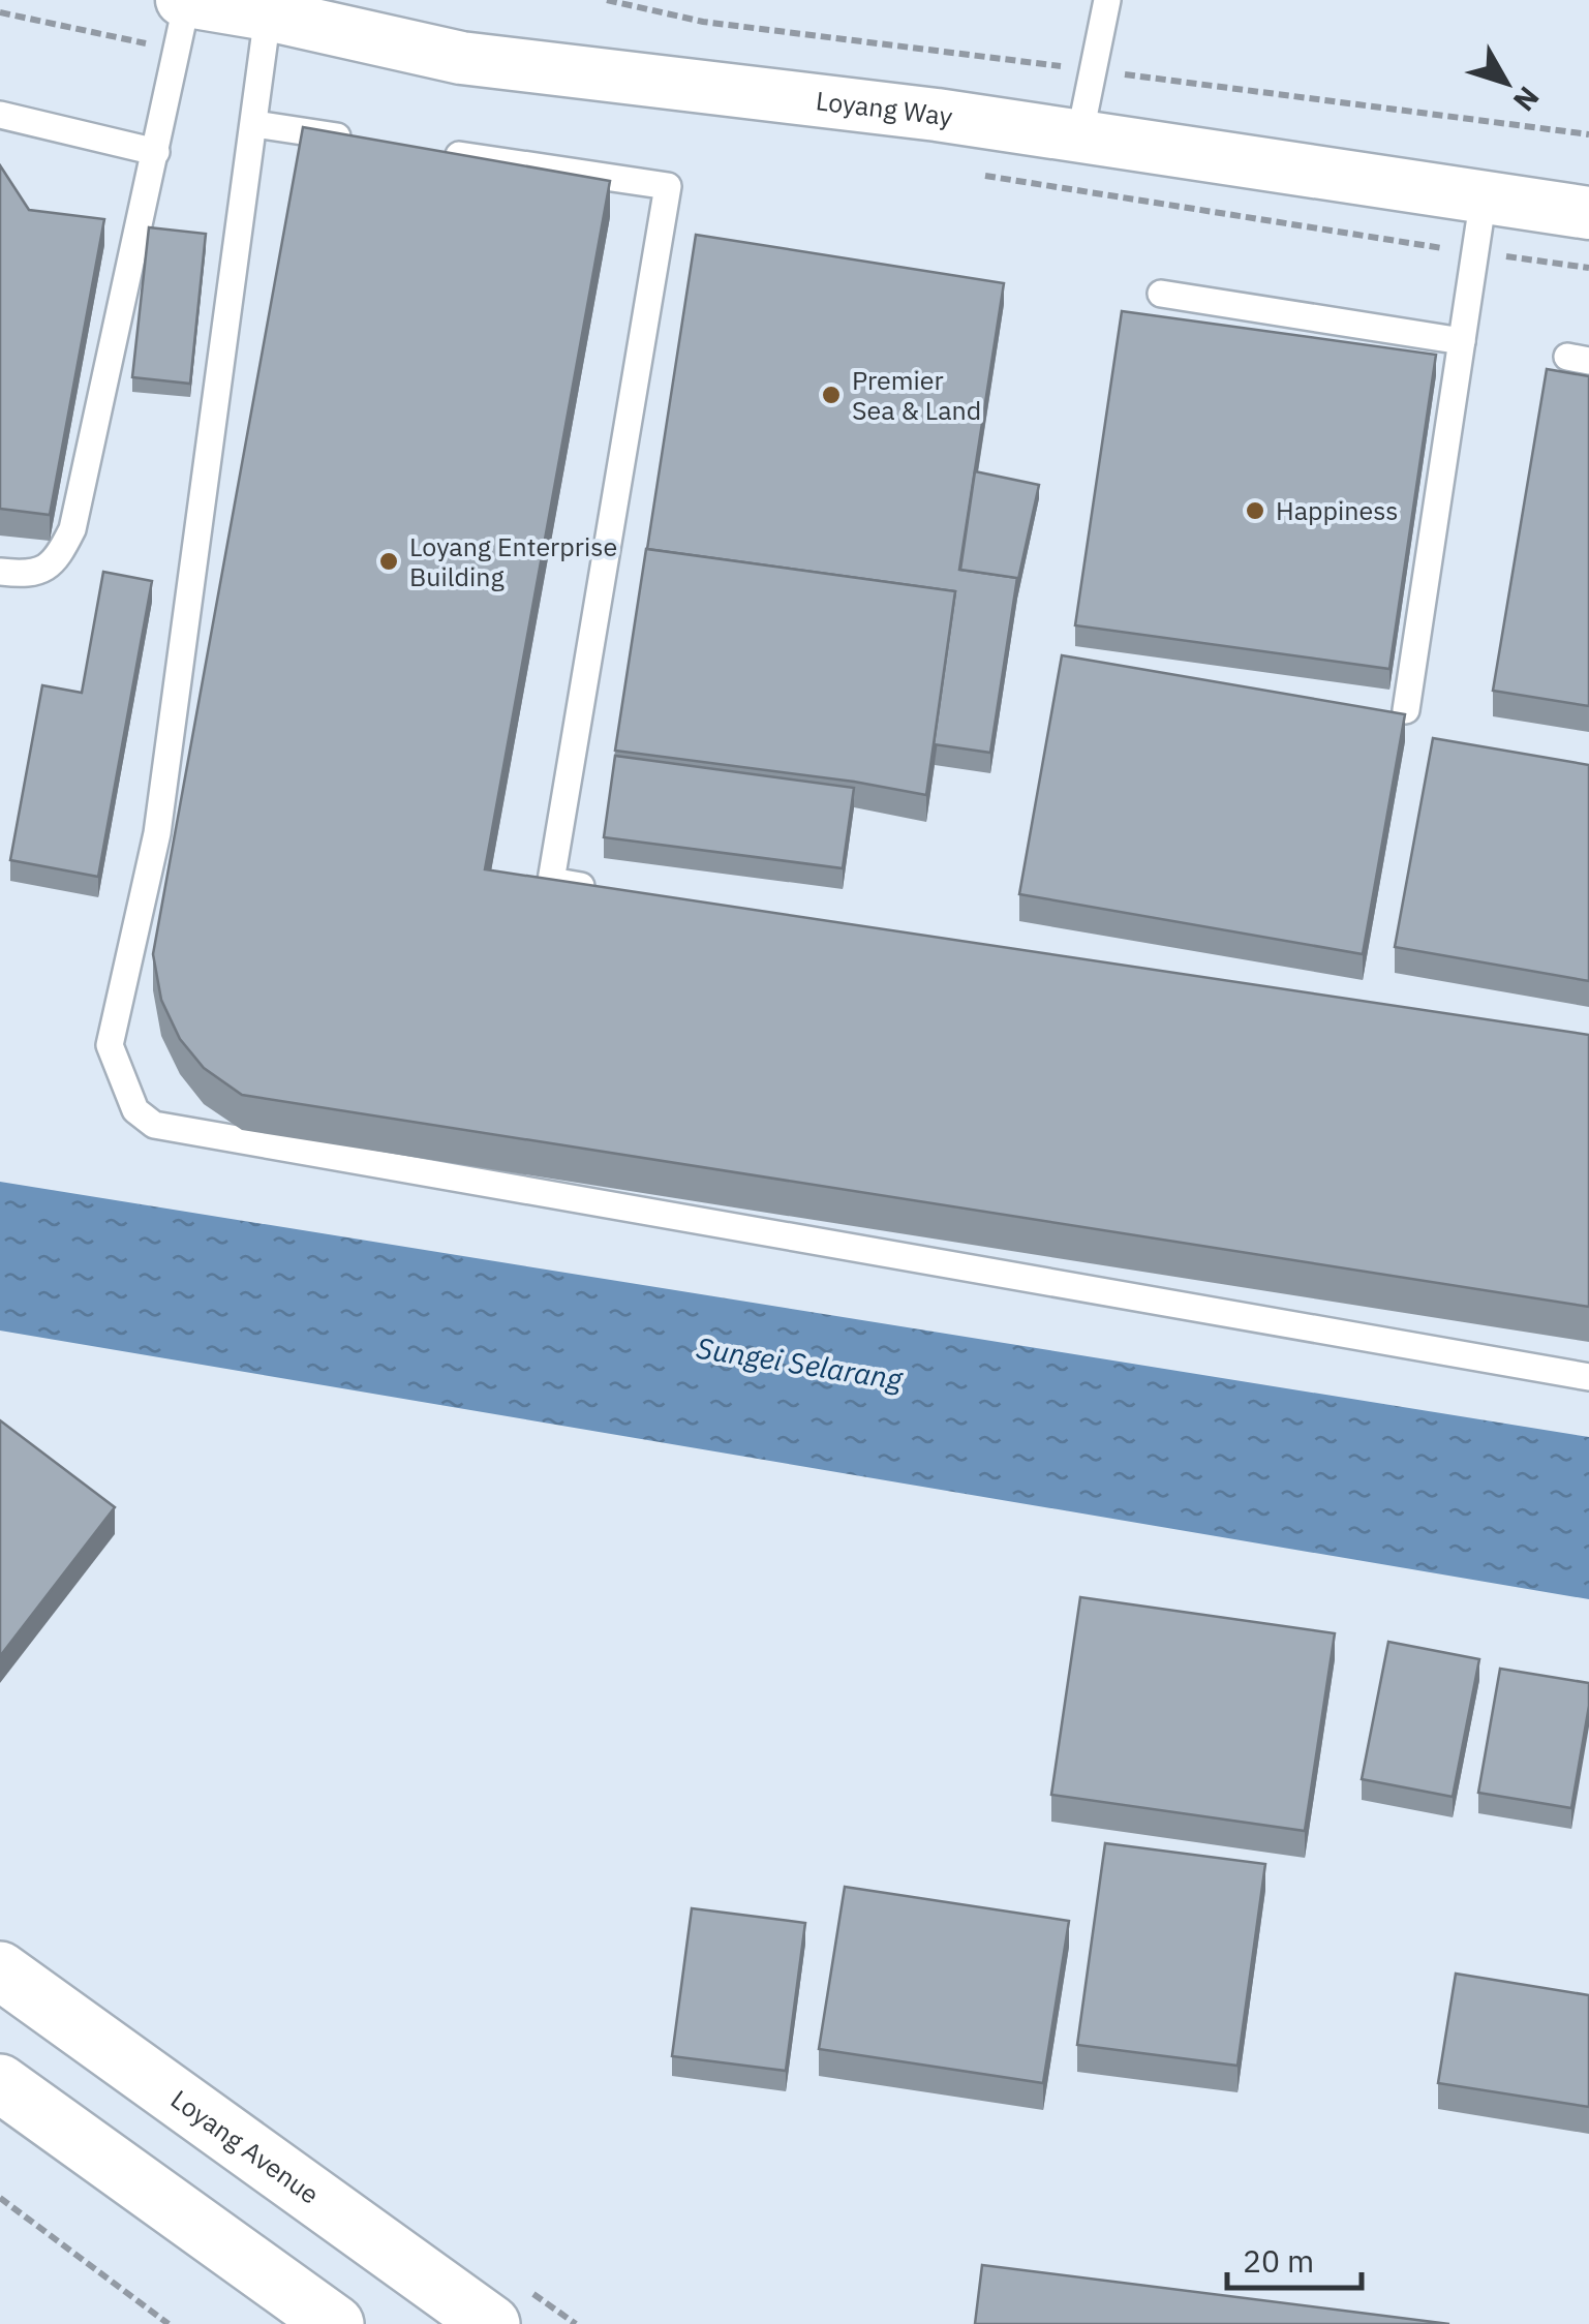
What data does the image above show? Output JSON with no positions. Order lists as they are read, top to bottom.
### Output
{
  "streets": {
    "main road": ["Loyang Avenue"],
    "street": ["Loyang Way"]
  },
  "water": ["Sungei Selarang"],
  "places": ["Premier Sea & Land", "Happiness", "Loyang Enterprise Building"],
  "scale_bar": "20 m",
  "north": "bottom right"
}
